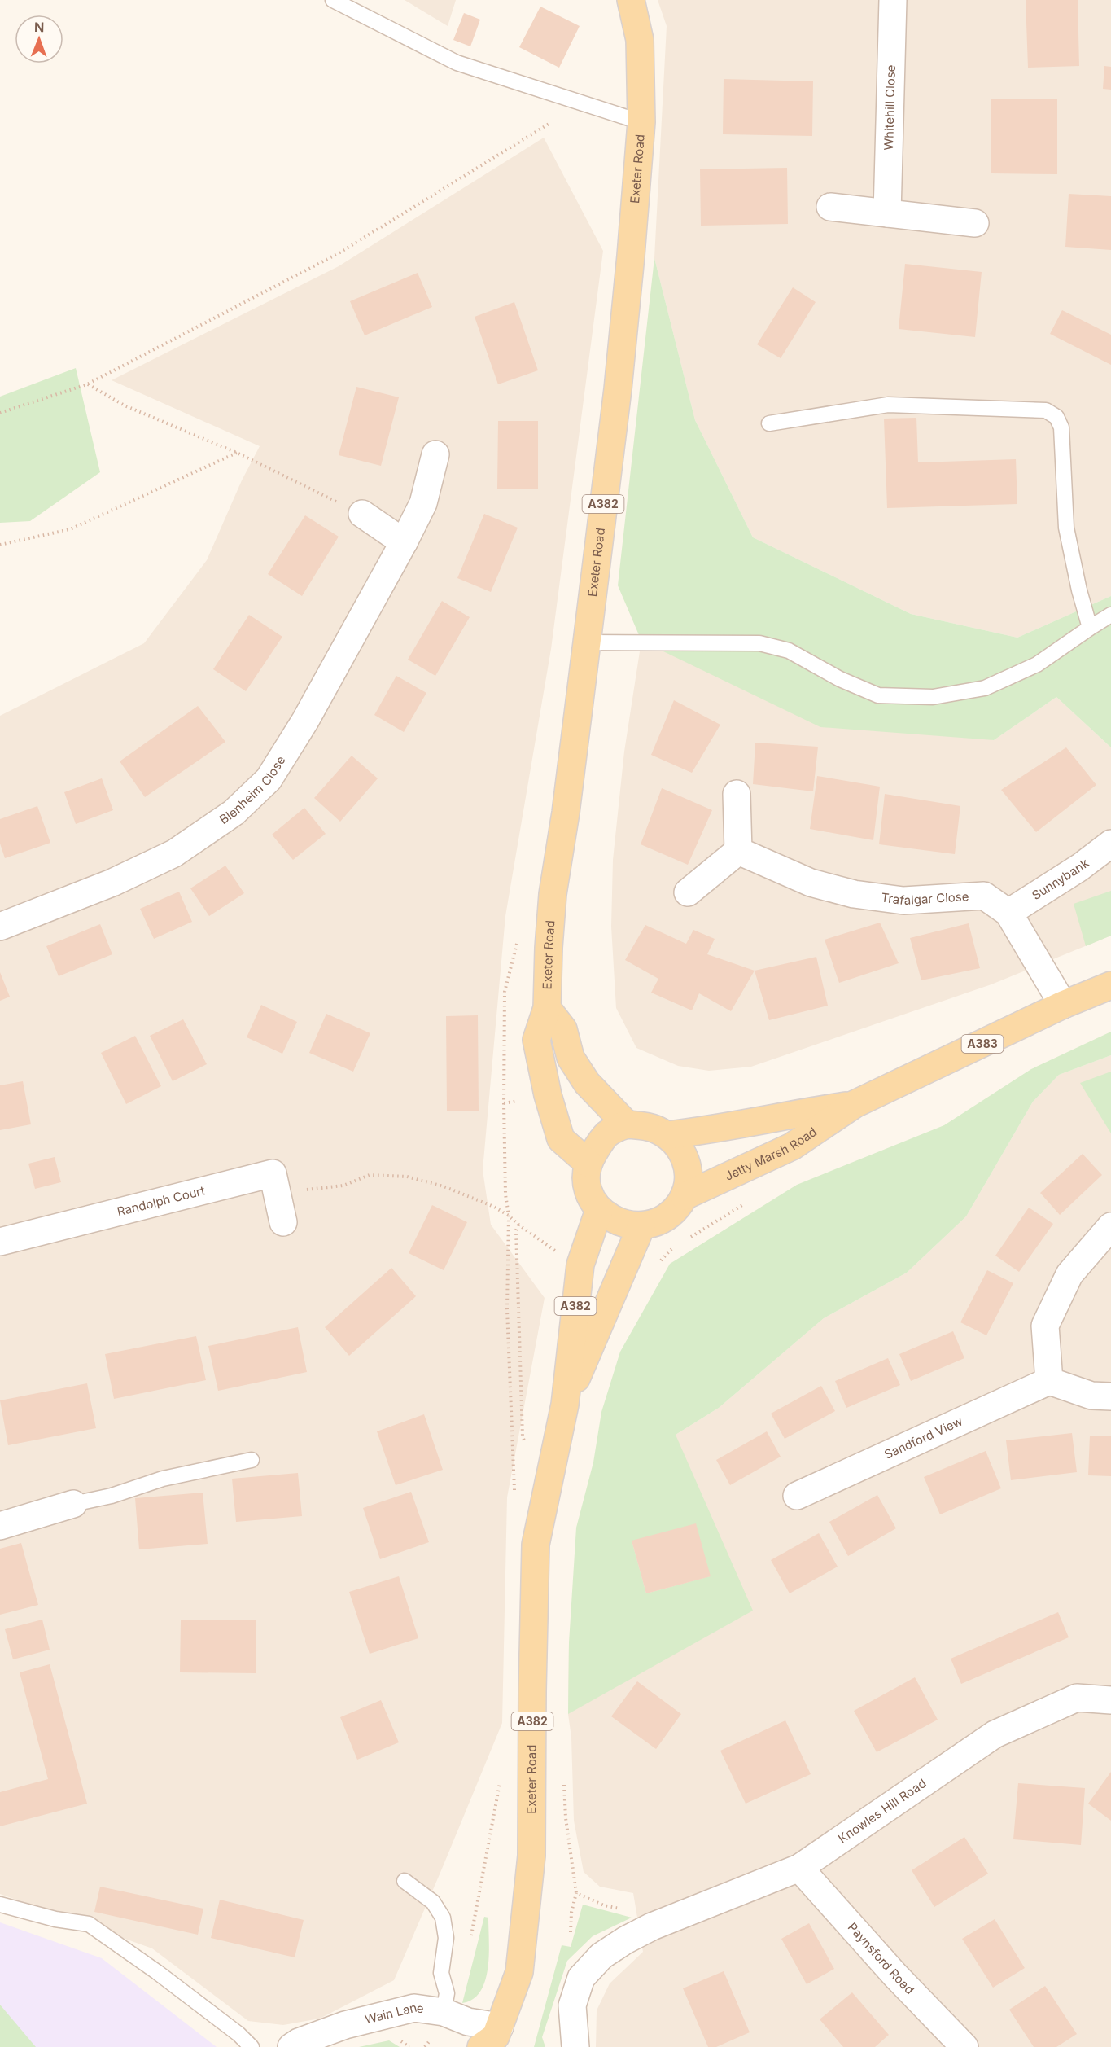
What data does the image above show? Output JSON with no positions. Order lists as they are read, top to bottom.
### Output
{
  "streets": {
    "main road": [
      "Exeter Road",
      "A382",
      "A383",
      "Jetty Marsh Road"
    ],
    "street": [
      "Whitehill Close",
      "Blenheim Close",
      "Sunnybank",
      "Trafalgar Close",
      "Randolph Court",
      "Sandford View",
      "Knowles Hill Road",
      "Paynsford Road",
      "Wain Lane"
    ]
  },
  "crossings": [
    ["Exeter Road", "Jetty Marsh Road"],
    ["Exeter Road", "Wain Lane"],
    ["Sunnybank", "Trafalgar Close"],
    ["Trafalgar Close", "Jetty Marsh Road"],
    ["Knowles Hill Road", "Paynsford Road"]
  ],
  "north": "top"
}
